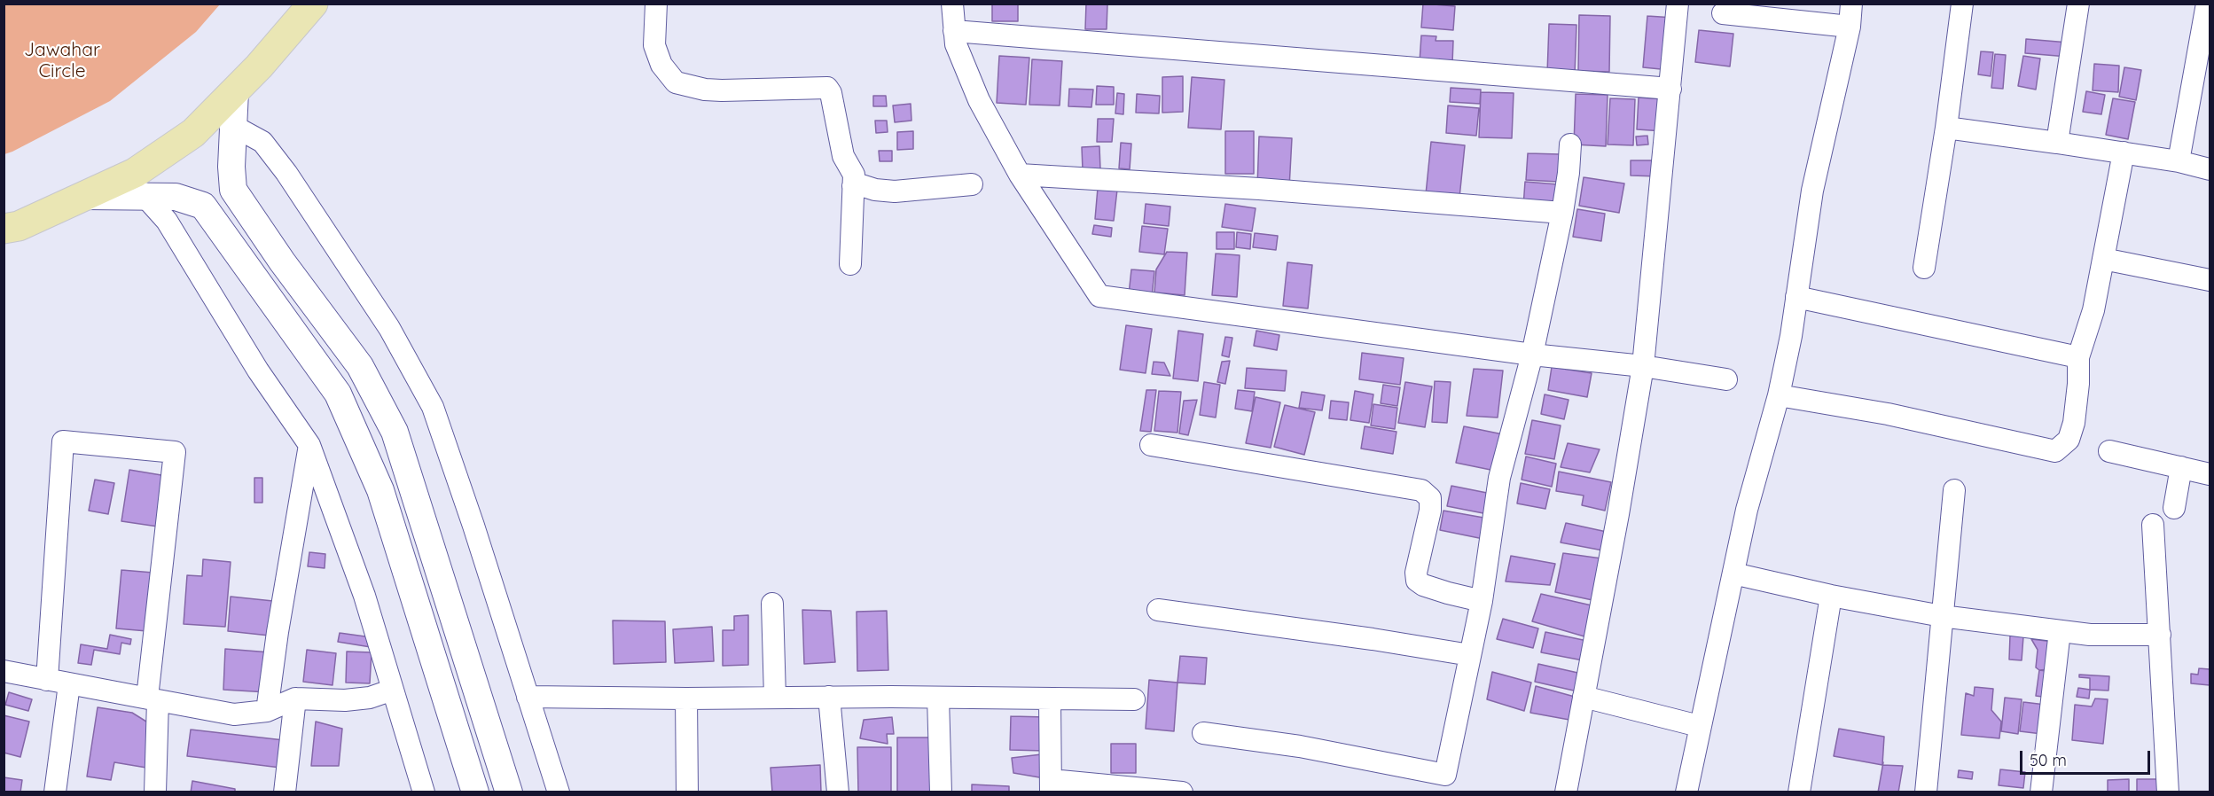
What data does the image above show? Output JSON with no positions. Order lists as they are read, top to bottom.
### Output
{
  "parks": ["Jawahar Circle"],
  "scale_bar": "50 m"
}
